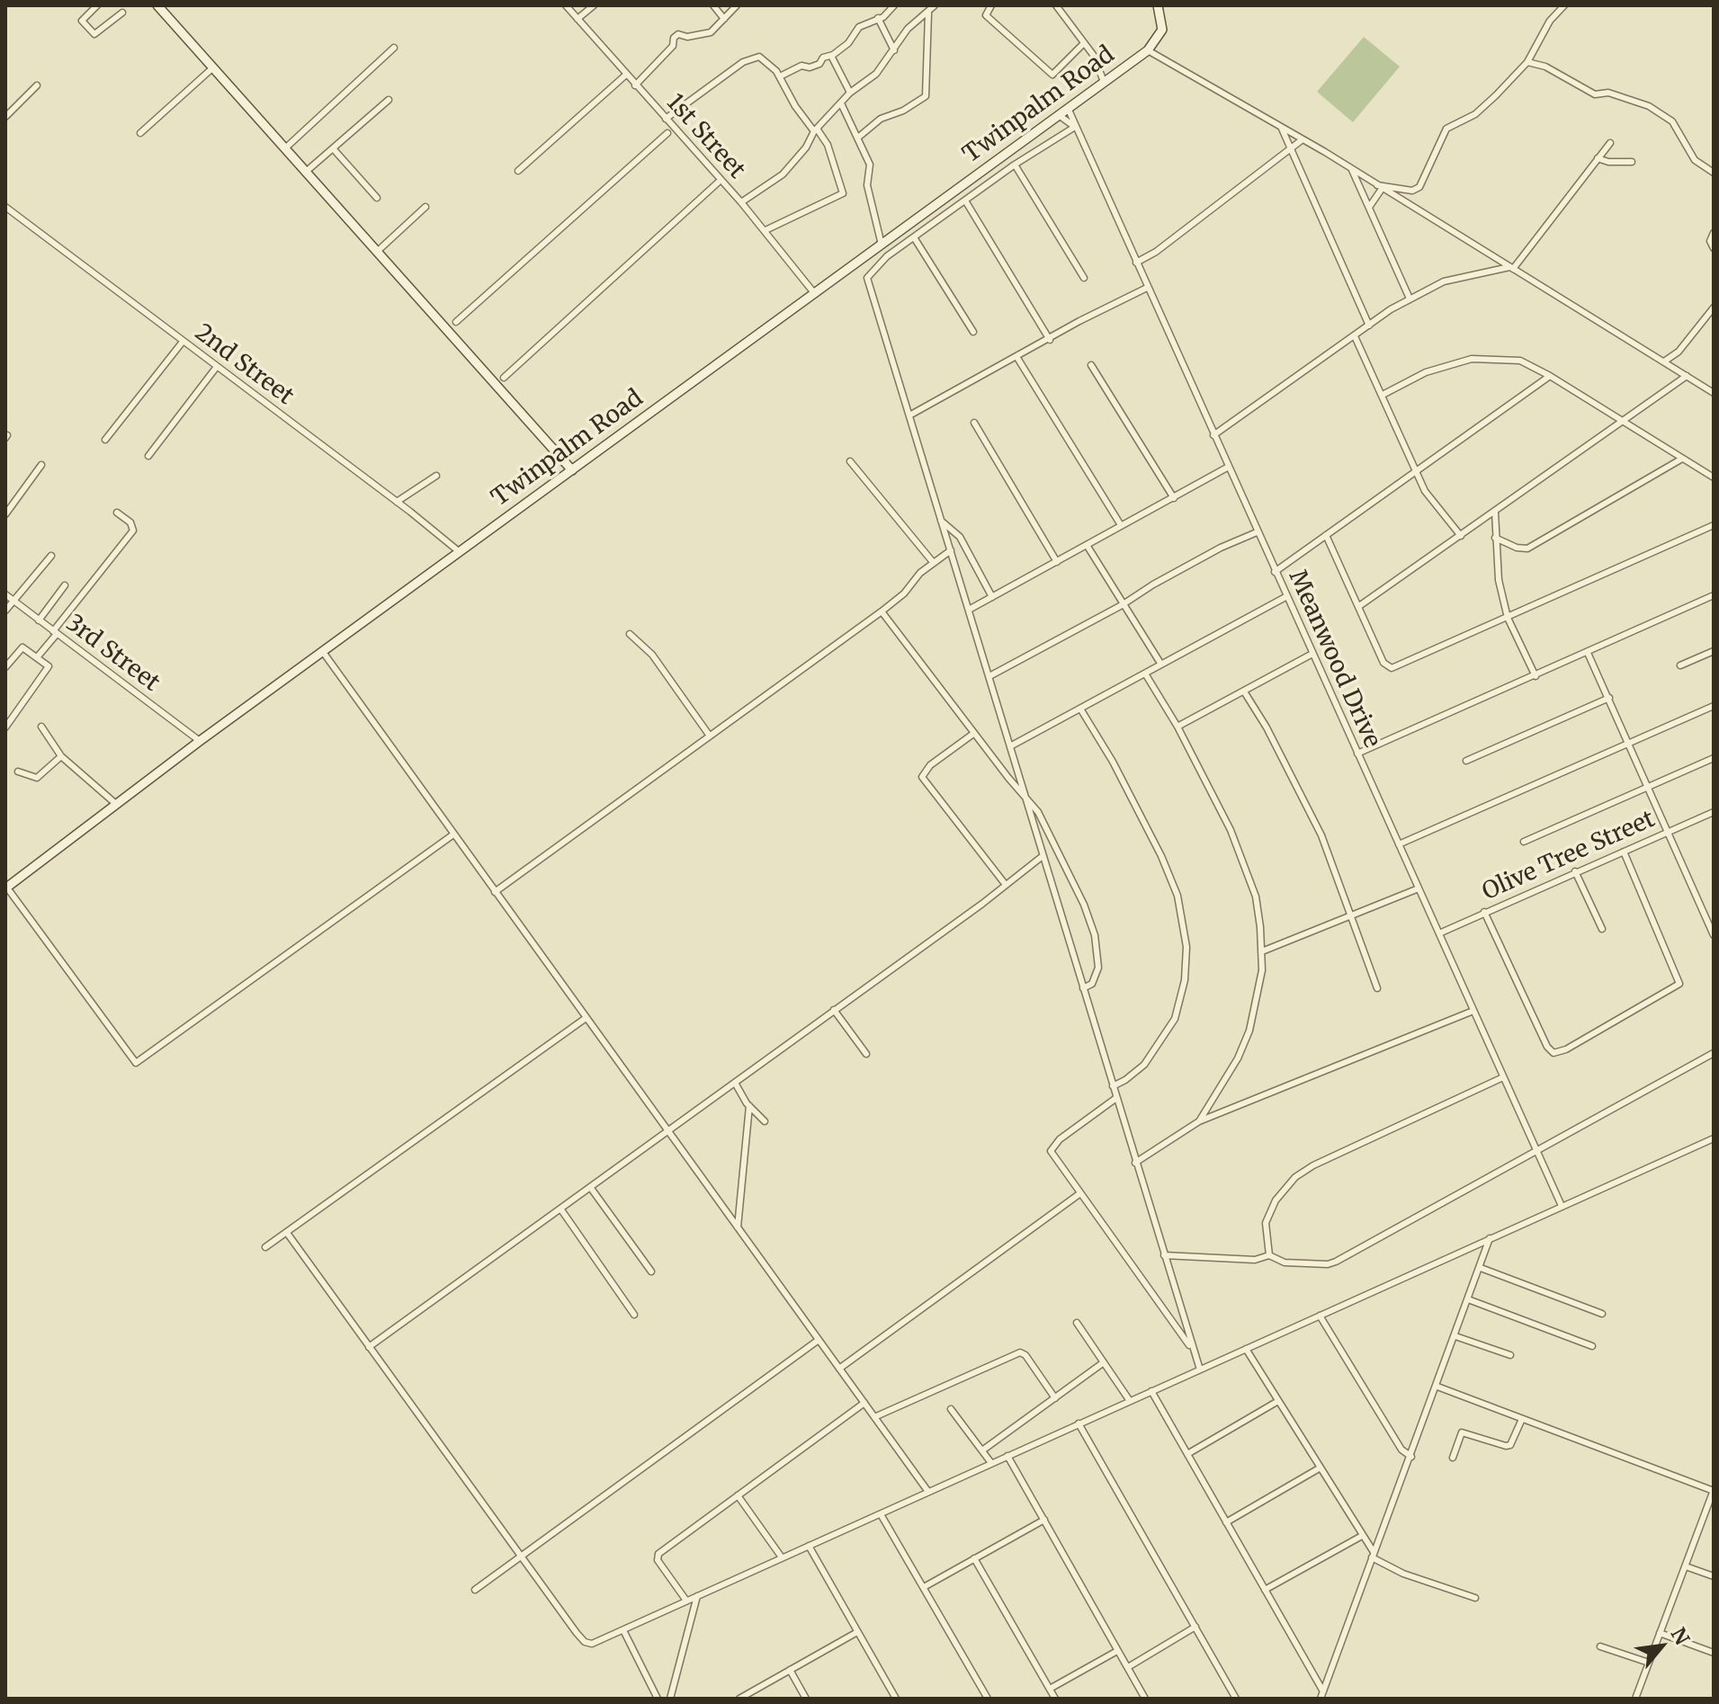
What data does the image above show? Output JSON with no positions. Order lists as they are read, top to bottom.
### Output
{
  "streets": {
    "main road": ["Twinpalm Road"],
    "street": [
      "1st Street",
      "2nd Street",
      "3rd Street",
      "Meanwood Drive",
      "Olive Tree Street"
    ]
  },
  "crossings": [
    ["Twinpalm Road", "1st Street"],
    ["Twinpalm Road", "2nd Street"],
    ["Twinpalm Road", "3rd Street"],
    ["Twinpalm Road", "Meanwood Drive"],
    ["Meanwood Drive", "Olive Tree Street"]
  ],
  "north": "top right"
}
